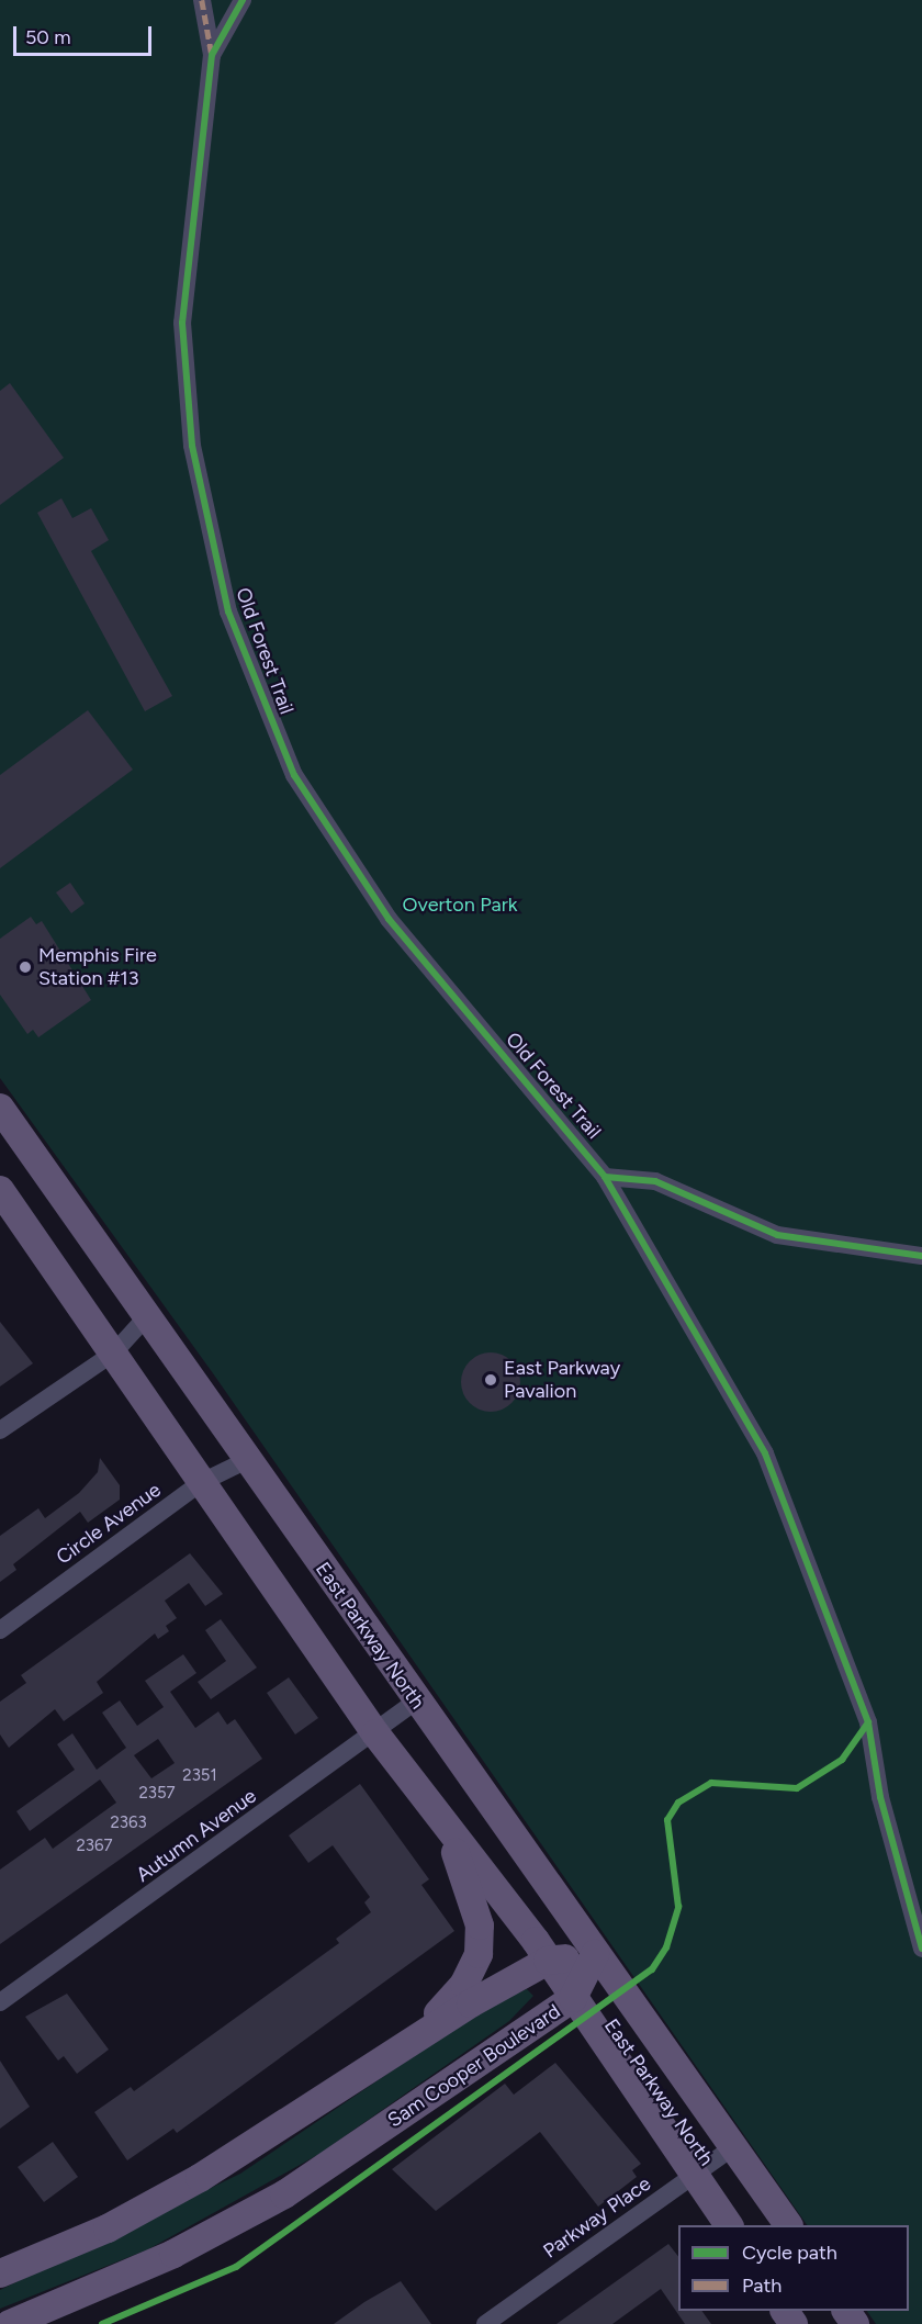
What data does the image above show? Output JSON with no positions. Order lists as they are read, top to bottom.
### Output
{
  "streets": {
    "main road": ["East Parkway North", "Sam Cooper Boulevard"],
    "street": [
      "Old Forest Trail",
      "Circle Avenue",
      "Autumn Avenue",
      "Parkway Place"
    ]
  },
  "crossings": [
    ["Circle Avenue", "East Parkway North"],
    ["East Parkway North", "Autumn Avenue"],
    ["East Parkway North", "Sam Cooper Boulevard"],
    ["East Parkway North", "Parkway Place"]
  ],
  "parks": ["Overton Park"],
  "places": ["Memphis Fire Station #13", "East Parkway Pavalion"],
  "house_numbers": [
    "2351",
    "2357",
    "2363",
    "2367"
  ],
  "legend": ["Cycle path", "Path"],
  "scale_bar": "50 m"
}
